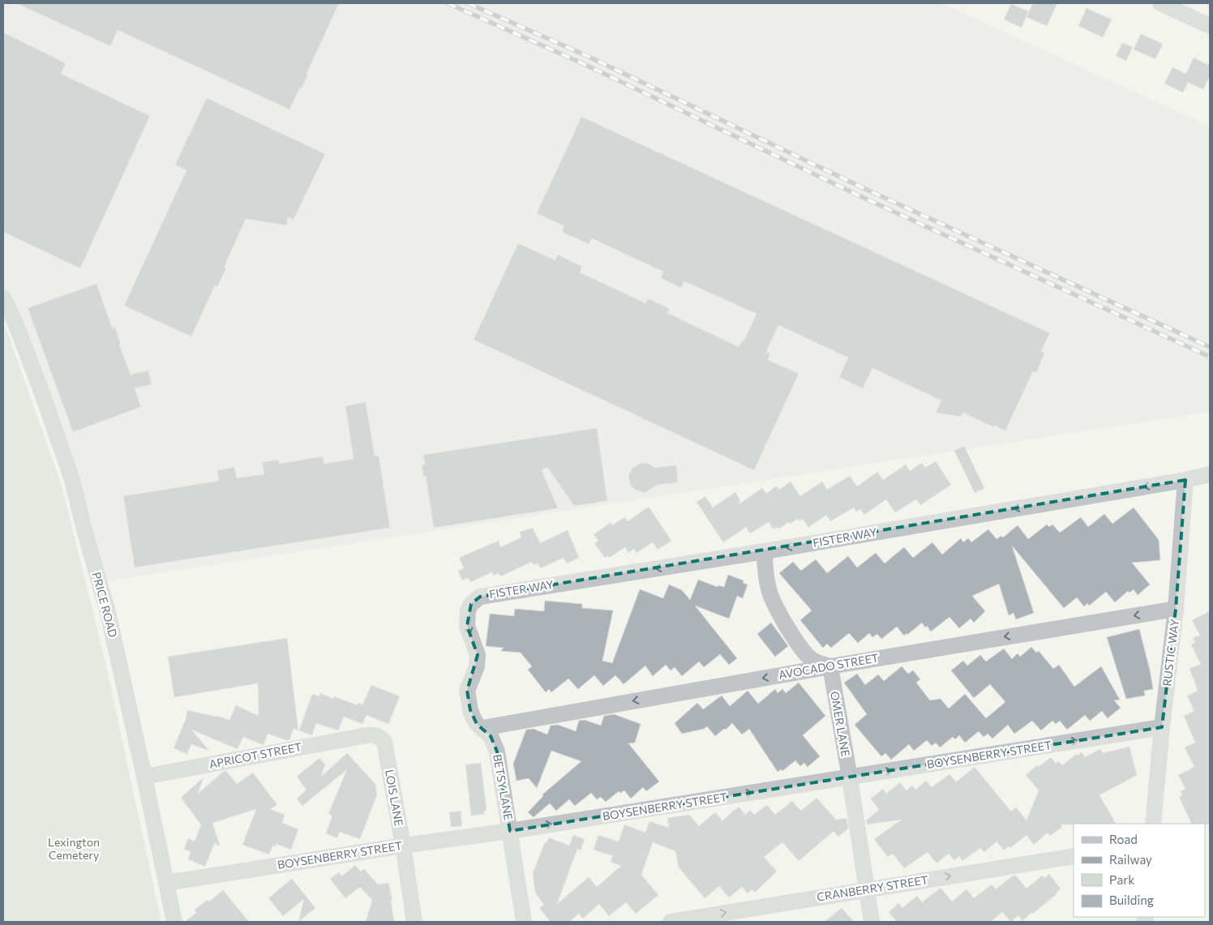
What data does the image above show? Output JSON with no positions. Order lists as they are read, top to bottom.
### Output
{
  "streets": {
    "street": [
      "FISTER WAY",
      "PRICE ROAD",
      "RUSTIC WAY",
      "AVOCADO STREET",
      "OMER LANE",
      "BOYSENBERRY STREET",
      "APRICOT STREET",
      "BETSY LANE",
      "LOIS LANE",
      "CRANBERRY STREET"
    ]
  },
  "crossings": [
    ["FISTER WAY", "RUSTIC WAY"],
    ["FISTER WAY", "BETSY LANE"],
    ["PRICE ROAD", "BOYSENBERRY STREET"],
    ["PRICE ROAD", "APRICOT STREET"],
    ["RUSTIC WAY", "AVOCADO STREET"],
    ["RUSTIC WAY", "BOYSENBERRY STREET"],
    ["AVOCADO STREET", "OMER LANE"],
    ["AVOCADO STREET", "BETSY LANE"],
    ["OMER LANE", "BOYSENBERRY STREET"],
    ["OMER LANE", "CRANBERRY STREET"],
    ["BOYSENBERRY STREET", "BETSY LANE"],
    ["BOYSENBERRY STREET", "LOIS LANE"],
    ["APRICOT STREET", "LOIS LANE"]
  ],
  "one_way": [
    "FISTER WAY",
    "AVOCADO STREET",
    "BOYSENBERRY STREET",
    "BETSY LANE",
    "CRANBERRY STREET"
  ],
  "parks": ["Lexington Cemetery"],
  "legend": [
    "Road",
    "Railway",
    "Park",
    "Building"
  ]
}
